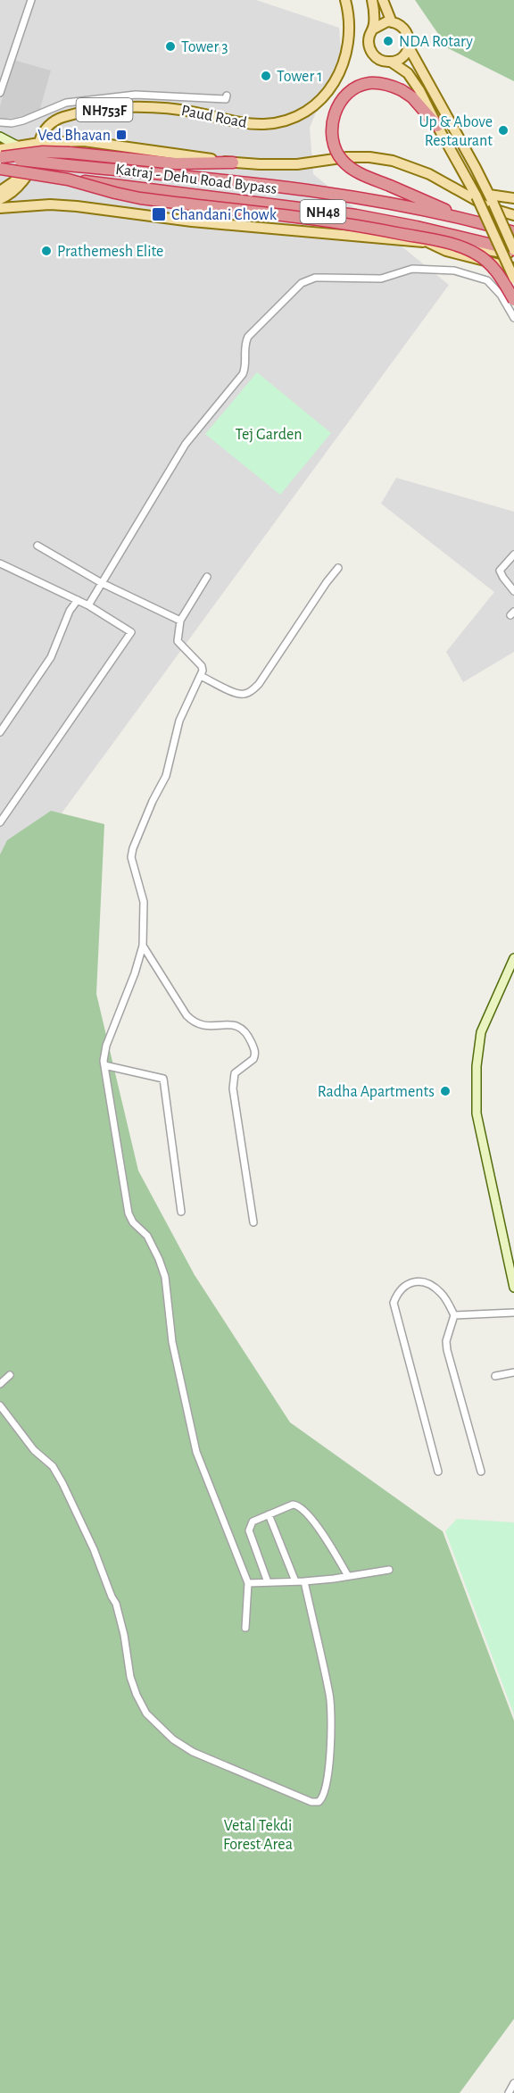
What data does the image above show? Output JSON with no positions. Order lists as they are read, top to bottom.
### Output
{
  "streets": {
    "highway": ["Katraj - Dehu Road Bypass", "NH48"],
    "main road": ["NH753F", "Paud Road"]
  },
  "parks": ["Tej Garden", "Vetal Tekdi Forest Area"],
  "places": {
    "other": [
      "NDA Rotary",
      "Tower 3",
      "Tower 1",
      "Up & Above Restaurant",
      "Prathemesh Elite",
      "Radha Apartments"
    ],
    "transit": ["Ved Bhavan", "Chandani Chowk"]
  }
}
